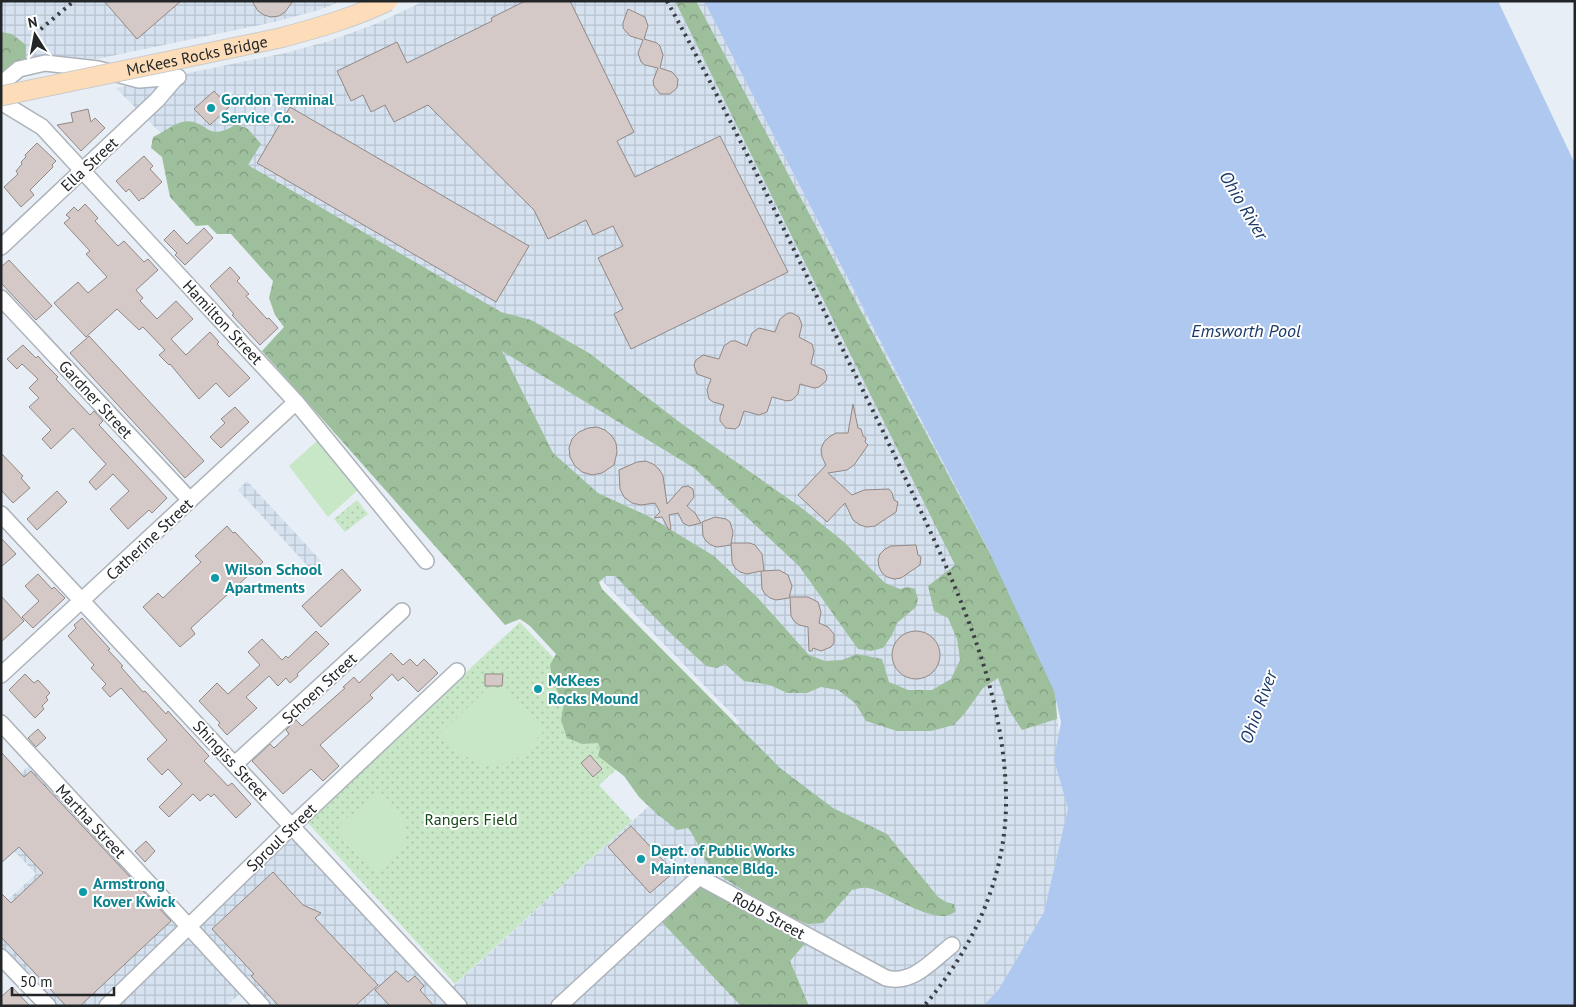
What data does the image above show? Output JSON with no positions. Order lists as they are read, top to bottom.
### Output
{
  "streets": {
    "main road": ["McKees Rocks Bridge"],
    "street": [
      "Ella Street",
      "Hamilton Street",
      "Gardner Street",
      "Catherine Street",
      "Schoen Street",
      "Shingiss Street",
      "Martha Street",
      "Sproul Street",
      "Robb Street"
    ]
  },
  "crossings": [
    ["Ella Street", "Hamilton Street"],
    ["Hamilton Street", "Catherine Street"],
    ["Gardner Street", "Catherine Street"],
    ["Catherine Street", "Shingiss Street"],
    ["Schoen Street", "Shingiss Street"],
    ["Shingiss Street", "Sproul Street"],
    ["Martha Street", "Sproul Street"]
  ],
  "water": ["Ohio River", "Emsworth Pool"],
  "parks": ["Rangers Field"],
  "places": [
    "Gordon Terminal Service Co.",
    "Wilson School Apartments",
    "McKees Rocks Mound",
    "Dept. of Public Works Maintenance Bldg.",
    "Armstrong Kover Kwick"
  ],
  "scale_bar": "50 m",
  "north": "top"
}
